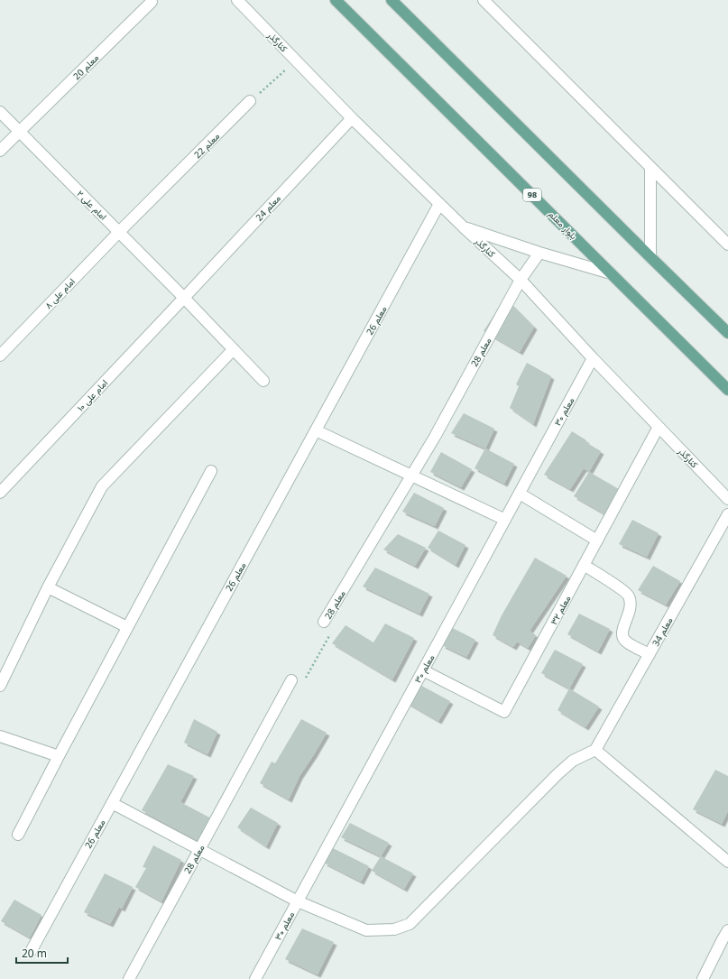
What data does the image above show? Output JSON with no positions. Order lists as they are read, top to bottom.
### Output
{
  "streets": {
    "main road": ["98", "بلوار معلم"],
    "street": [
      "کنارگذر",
      "معلم 20",
      "معلم 22",
      "امام علی ۲",
      "معلم 24",
      "امام علی ۸",
      "معلم 26",
      "معلم 28",
      "امام علی ۱۰",
      "معلم ۳۰",
      "معلم ۳۲",
      "معلم 34"
    ]
  },
  "crossings": [
    ["کنارگذر", "معلم 24"],
    ["کنارگذر", "معلم 26"],
    ["کنارگذر", "معلم 28"],
    ["کنارگذر", "معلم ۳۰"],
    ["کنارگذر", "معلم ۳۲"],
    ["معلم 20", "امام علی ۲"],
    ["معلم 22", "امام علی ۲"],
    ["معلم 22", "امام علی ۸"],
    ["امام علی ۲", "معلم 24"],
    ["امام علی ۲", "امام علی ۸"],
    ["امام علی ۲", "امام علی ۱۰"],
    ["معلم 24", "امام علی ۱۰"],
    ["معلم ۳۰", "معلم ۳۲"]
  ],
  "scale_bar": "20 m"
}
